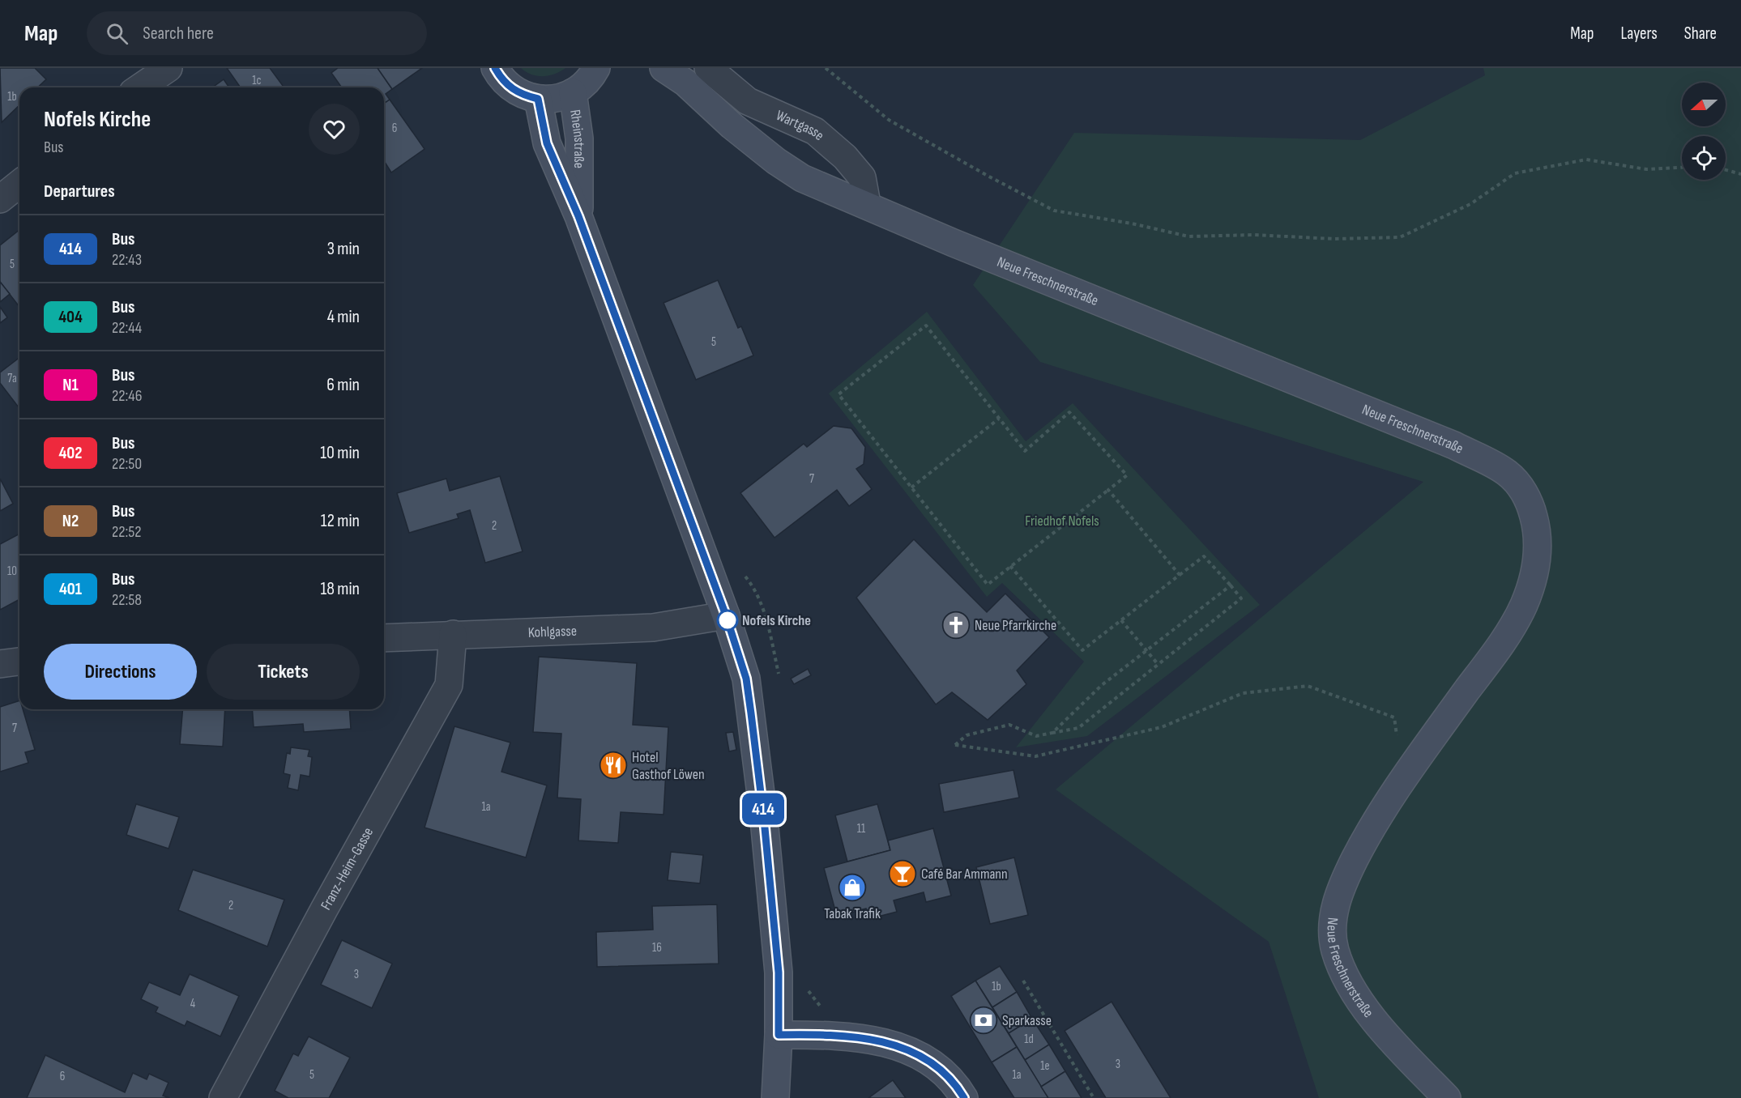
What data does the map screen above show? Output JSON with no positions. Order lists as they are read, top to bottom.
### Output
{
  "streets": {
    "street": [
      "Wartgasse",
      "Rheinstraße",
      "Neue Freschnerstraße",
      "Kohlgasse",
      "Franz-Heim-Gasse"
    ]
  },
  "crossings": [
    ["Wartgasse", "Neue Freschnerstraße"],
    ["Rheinstraße", "Kohlgasse"],
    ["Kohlgasse", "Franz-Heim-Gasse"]
  ],
  "parks": ["Friedhof Nofels"],
  "places": {
    "other": ["Nofels Kirche"],
    "church": ["Neue Pfarrkirche"],
    "restaurant": ["Hotel Gasthof Löwen"],
    "bar": ["Café Bar Ammann"],
    "shop": ["Tabak Trafik"],
    "bank": ["Sparkasse"]
  },
  "lines": ["bus line 414"],
  "house_numbers": [
    "1c",
    "1b",
    "6",
    "5",
    "5",
    "7a",
    "7",
    "2",
    "10",
    "7",
    "1a",
    "11",
    "2",
    "16",
    "3",
    "1b",
    "4",
    "1d",
    "3",
    "1e",
    "5",
    "1a",
    "6"
  ],
  "north": "left",
  "page": {
    "header": "Map",
    "search": "Search here",
    "nav": ["Map", "Layers", "Share"],
    "on_map": "414",
    "heading": [
      ["Nofels Kirche", "Bus"],
      "Departures"
    ],
    "list": [
      {
        "mark": "414",
        "name": "Bus",
        "note": "22:43",
        "value": "3 min"
      },
      {
        "mark": "404",
        "name": "Bus",
        "note": "22:44",
        "value": "4 min"
      },
      {
        "mark": "N1",
        "name": "Bus",
        "note": "22:46",
        "value": "6 min"
      },
      {
        "mark": "402",
        "name": "Bus",
        "note": "22:50",
        "value": "10 min"
      },
      {
        "mark": "N2",
        "name": "Bus",
        "note": "22:52",
        "value": "12 min"
      },
      {
        "mark": "401",
        "name": "Bus",
        "note": "22:58",
        "value": "18 min"
      }
    ],
    "buttons": ["Directions", "Tickets"]
  }
}
